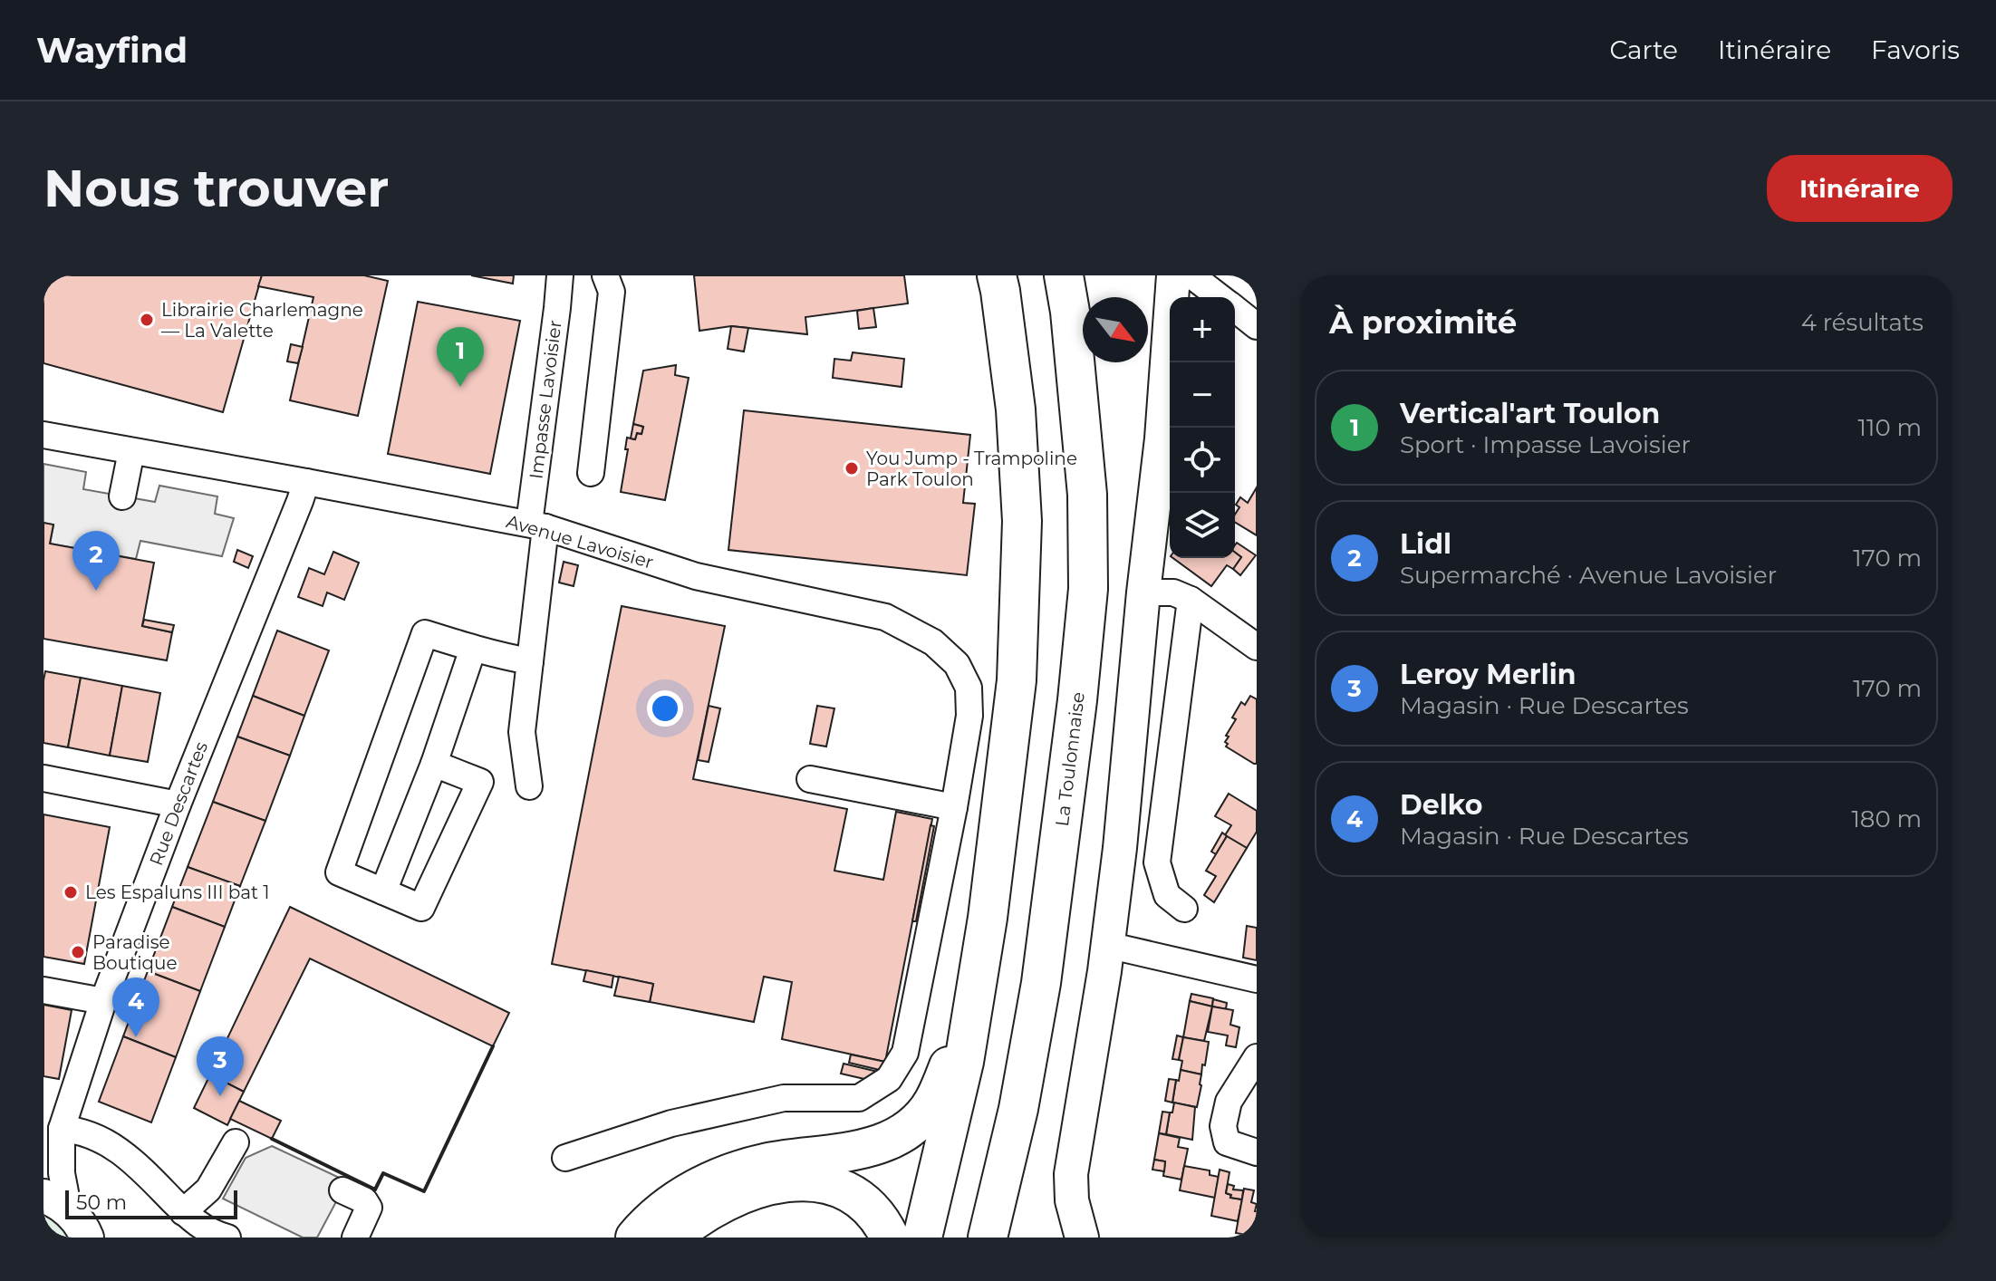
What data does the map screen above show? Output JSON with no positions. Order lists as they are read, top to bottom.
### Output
{
  "streets": {
    "highway": ["La Toulonnaise"],
    "street": ["Impasse Lavoisier", "Avenue Lavoisier", "Rue Descartes"]
  },
  "crossings": [
    ["Impasse Lavoisier", "Avenue Lavoisier"],
    ["Avenue Lavoisier", "Rue Descartes"]
  ],
  "places": [
    "Librairie Charlemagne — La Valette",
    "You Jump - Trampoline Park Toulon",
    "Les Espaluns III bat 1",
    "Paradise Boutique"
  ],
  "scale_bar": "50 m",
  "north": "bottom right",
  "page": {
    "header": "Wayfind",
    "nav": ["Carte", "Itinéraire", "Favoris"],
    "buttons": "Itinéraire",
    "title": "Nous trouver",
    "heading": ["À proximité", "4 résultats"],
    "map_buttons": ["+", "−"],
    "pins": [
      "1",
      "2",
      "4",
      "3"
    ],
    "list": [
      {
        "mark": "1",
        "name": "Vertical'art Toulon",
        "note": "Sport · Impasse Lavoisier",
        "value": "110 m"
      },
      {
        "mark": "2",
        "name": "Lidl",
        "note": "Supermarché · Avenue Lavoisier",
        "value": "170 m"
      },
      {
        "mark": "3",
        "name": "Leroy Merlin",
        "note": "Magasin · Rue Descartes",
        "value": "170 m"
      },
      {
        "mark": "4",
        "name": "Delko",
        "note": "Magasin · Rue Descartes",
        "value": "180 m"
      }
    ],
    "scale": "50 m"
  }
}
